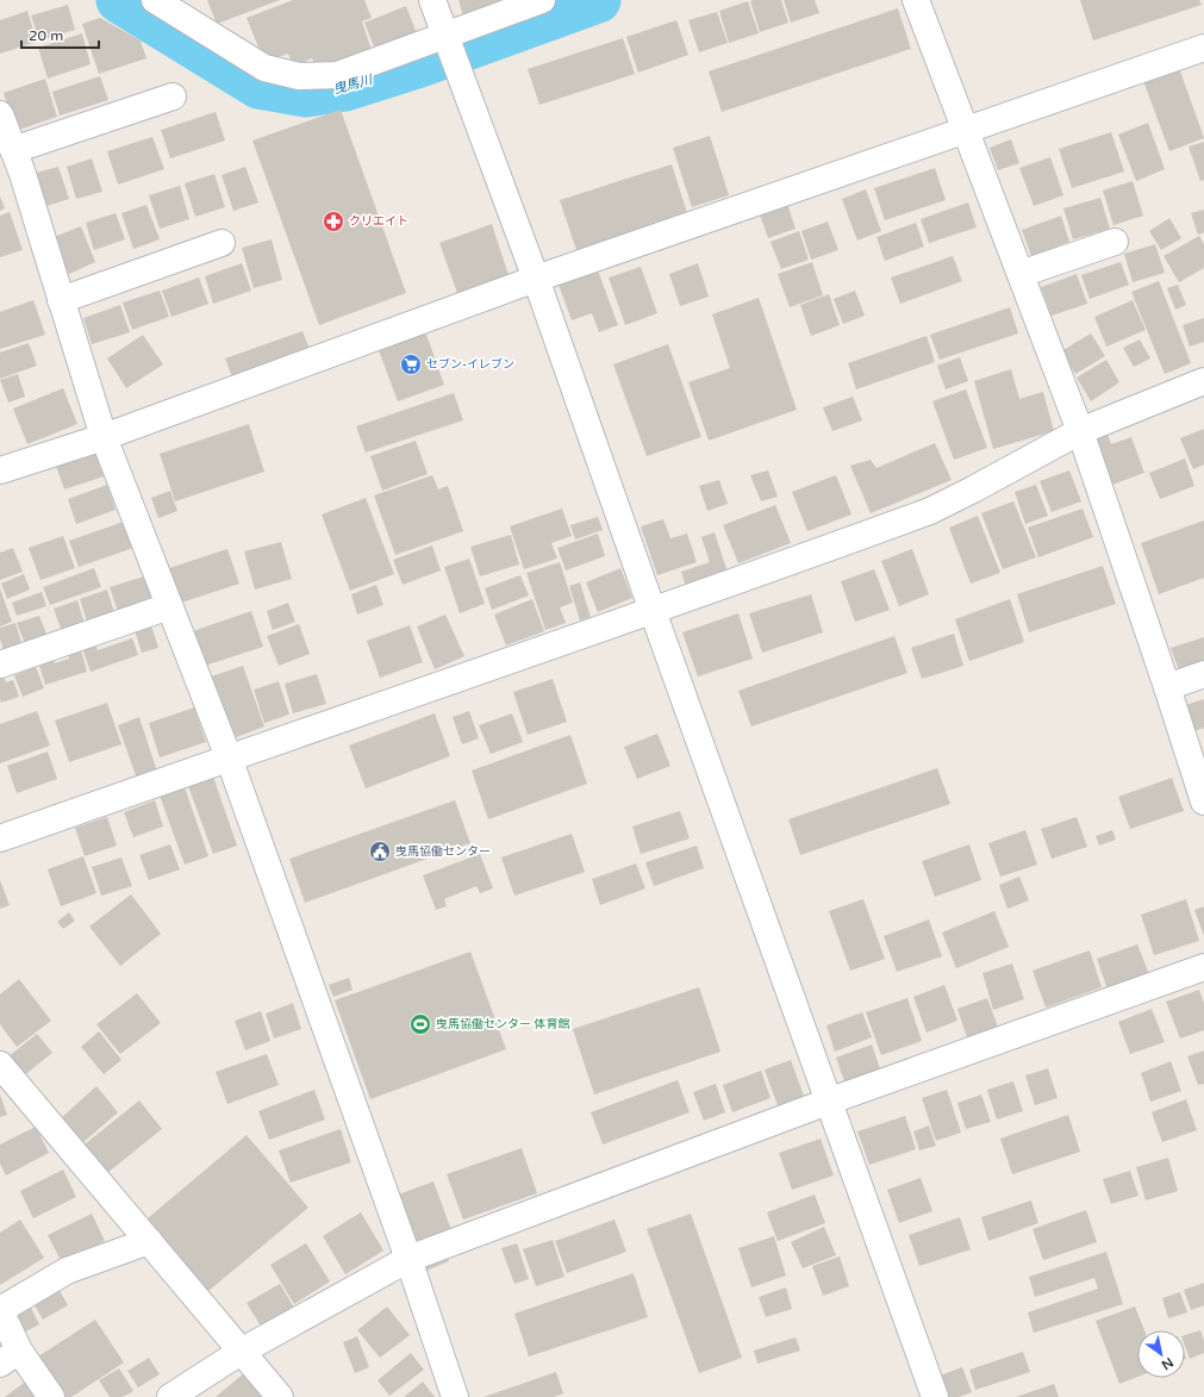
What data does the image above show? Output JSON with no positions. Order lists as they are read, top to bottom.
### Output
{
  "water": ["曳馬川"],
  "places": {
    "pharmacy": ["クリエイト"],
    "supermarket": ["セブン-イレブン"],
    "public building": ["曳馬協働センター"],
    "sports": ["曳馬協働センター 体育館"]
  },
  "scale_bar": "20 m",
  "north": "bottom right"
}
